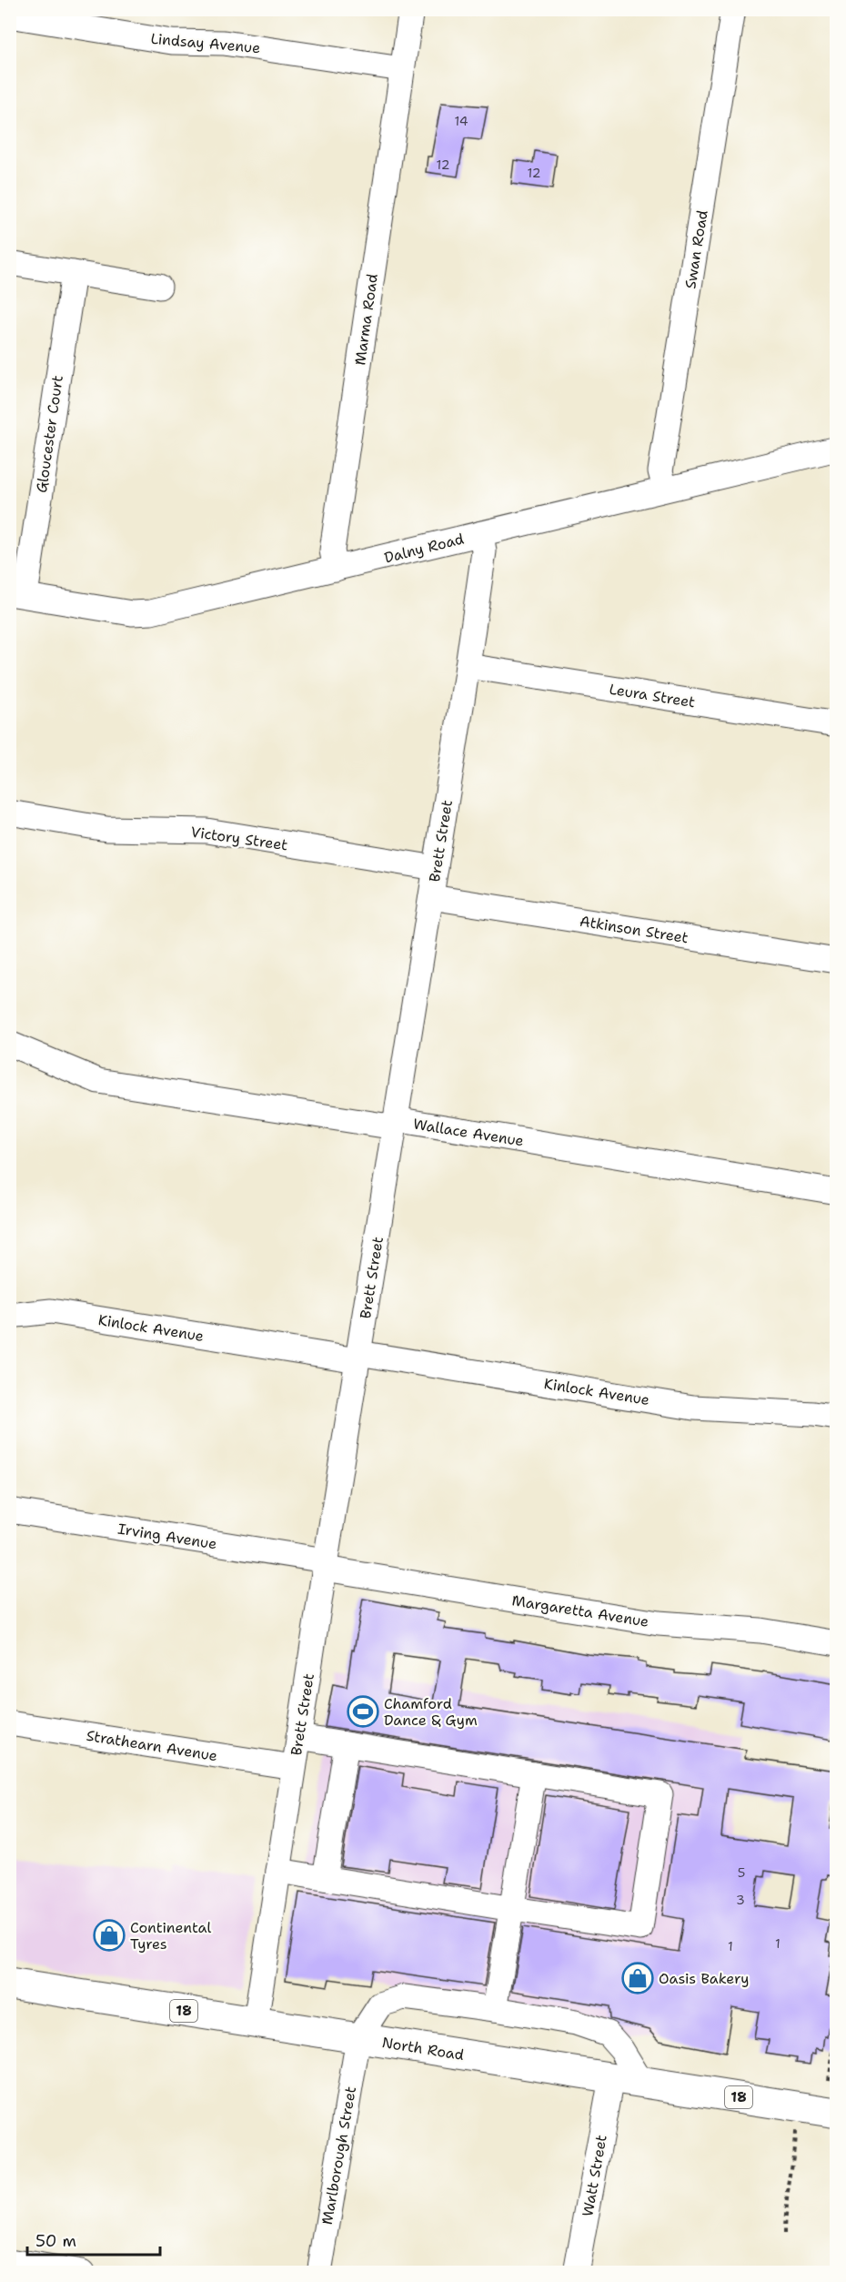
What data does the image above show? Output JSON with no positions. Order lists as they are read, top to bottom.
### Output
{
  "streets": {
    "highway": ["18", "North Road"],
    "street": [
      "Lindsay Avenue",
      "Swan Road",
      "Marma Road",
      "Gloucester Court",
      "Dalny Road",
      "Leura Street",
      "Victory Street",
      "Brett Street",
      "Atkinson Street",
      "Wallace Avenue",
      "Kinlock Avenue",
      "Irving Avenue",
      "Margaretta Avenue",
      "Strathearn Avenue",
      "Marlborough Street",
      "Watt Street"
    ]
  },
  "crossings": [
    ["Lindsay Avenue", "Marma Road"],
    ["Swan Road", "Dalny Road"],
    ["Marma Road", "Dalny Road"],
    ["Gloucester Court", "Dalny Road"],
    ["Dalny Road", "Brett Street"],
    ["Leura Street", "Brett Street"],
    ["Victory Street", "Brett Street"],
    ["Brett Street", "Atkinson Street"],
    ["Brett Street", "Wallace Avenue"],
    ["Brett Street", "Kinlock Avenue"],
    ["Brett Street", "Irving Avenue"],
    ["Brett Street", "Margaretta Avenue"],
    ["Brett Street", "Strathearn Avenue"],
    ["Brett Street", "North Road"],
    ["Irving Avenue", "Margaretta Avenue"],
    ["North Road", "Marlborough Street"],
    ["North Road", "Watt Street"]
  ],
  "places": {
    "sports": ["Chamford Dance & Gym"],
    "shop": ["Continental Tyres", "Oasis Bakery"]
  },
  "house_numbers": [
    "14",
    "12",
    "12",
    "5",
    "3",
    "1",
    "1"
  ],
  "scale_bar": "50 m"
}
